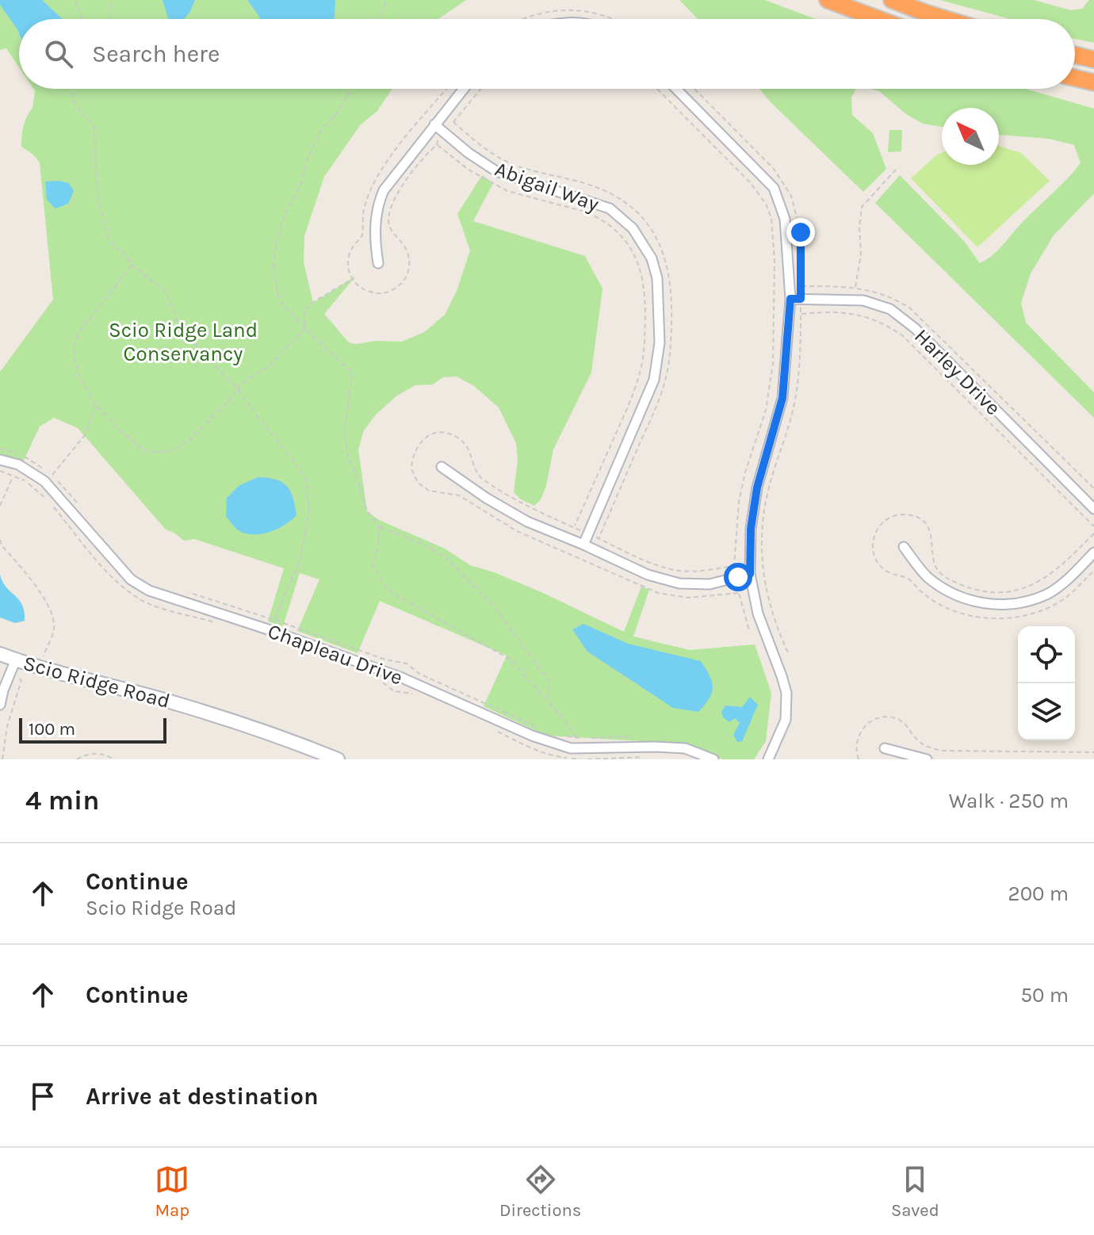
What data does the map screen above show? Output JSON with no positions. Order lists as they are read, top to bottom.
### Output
{
  "streets": {
    "street": [
      "Abigail Way",
      "Harley Drive",
      "Chapleau Drive",
      "Scio Ridge Road"
    ]
  },
  "parks": ["Scio Ridge Land Conservancy"],
  "scale_bar": "100 m",
  "north": "top left",
  "page": {
    "search": "Search here",
    "scale": "100 m",
    "heading": ["4 min", "Walk · 250 m"],
    "list": [
      ["Continue", "Scio Ridge Road", "200 m"],
      ["Continue", "50 m"],
      "Arrive at destination"
    ],
    "nav": ["Map", "Directions", "Saved"]
  }
}
